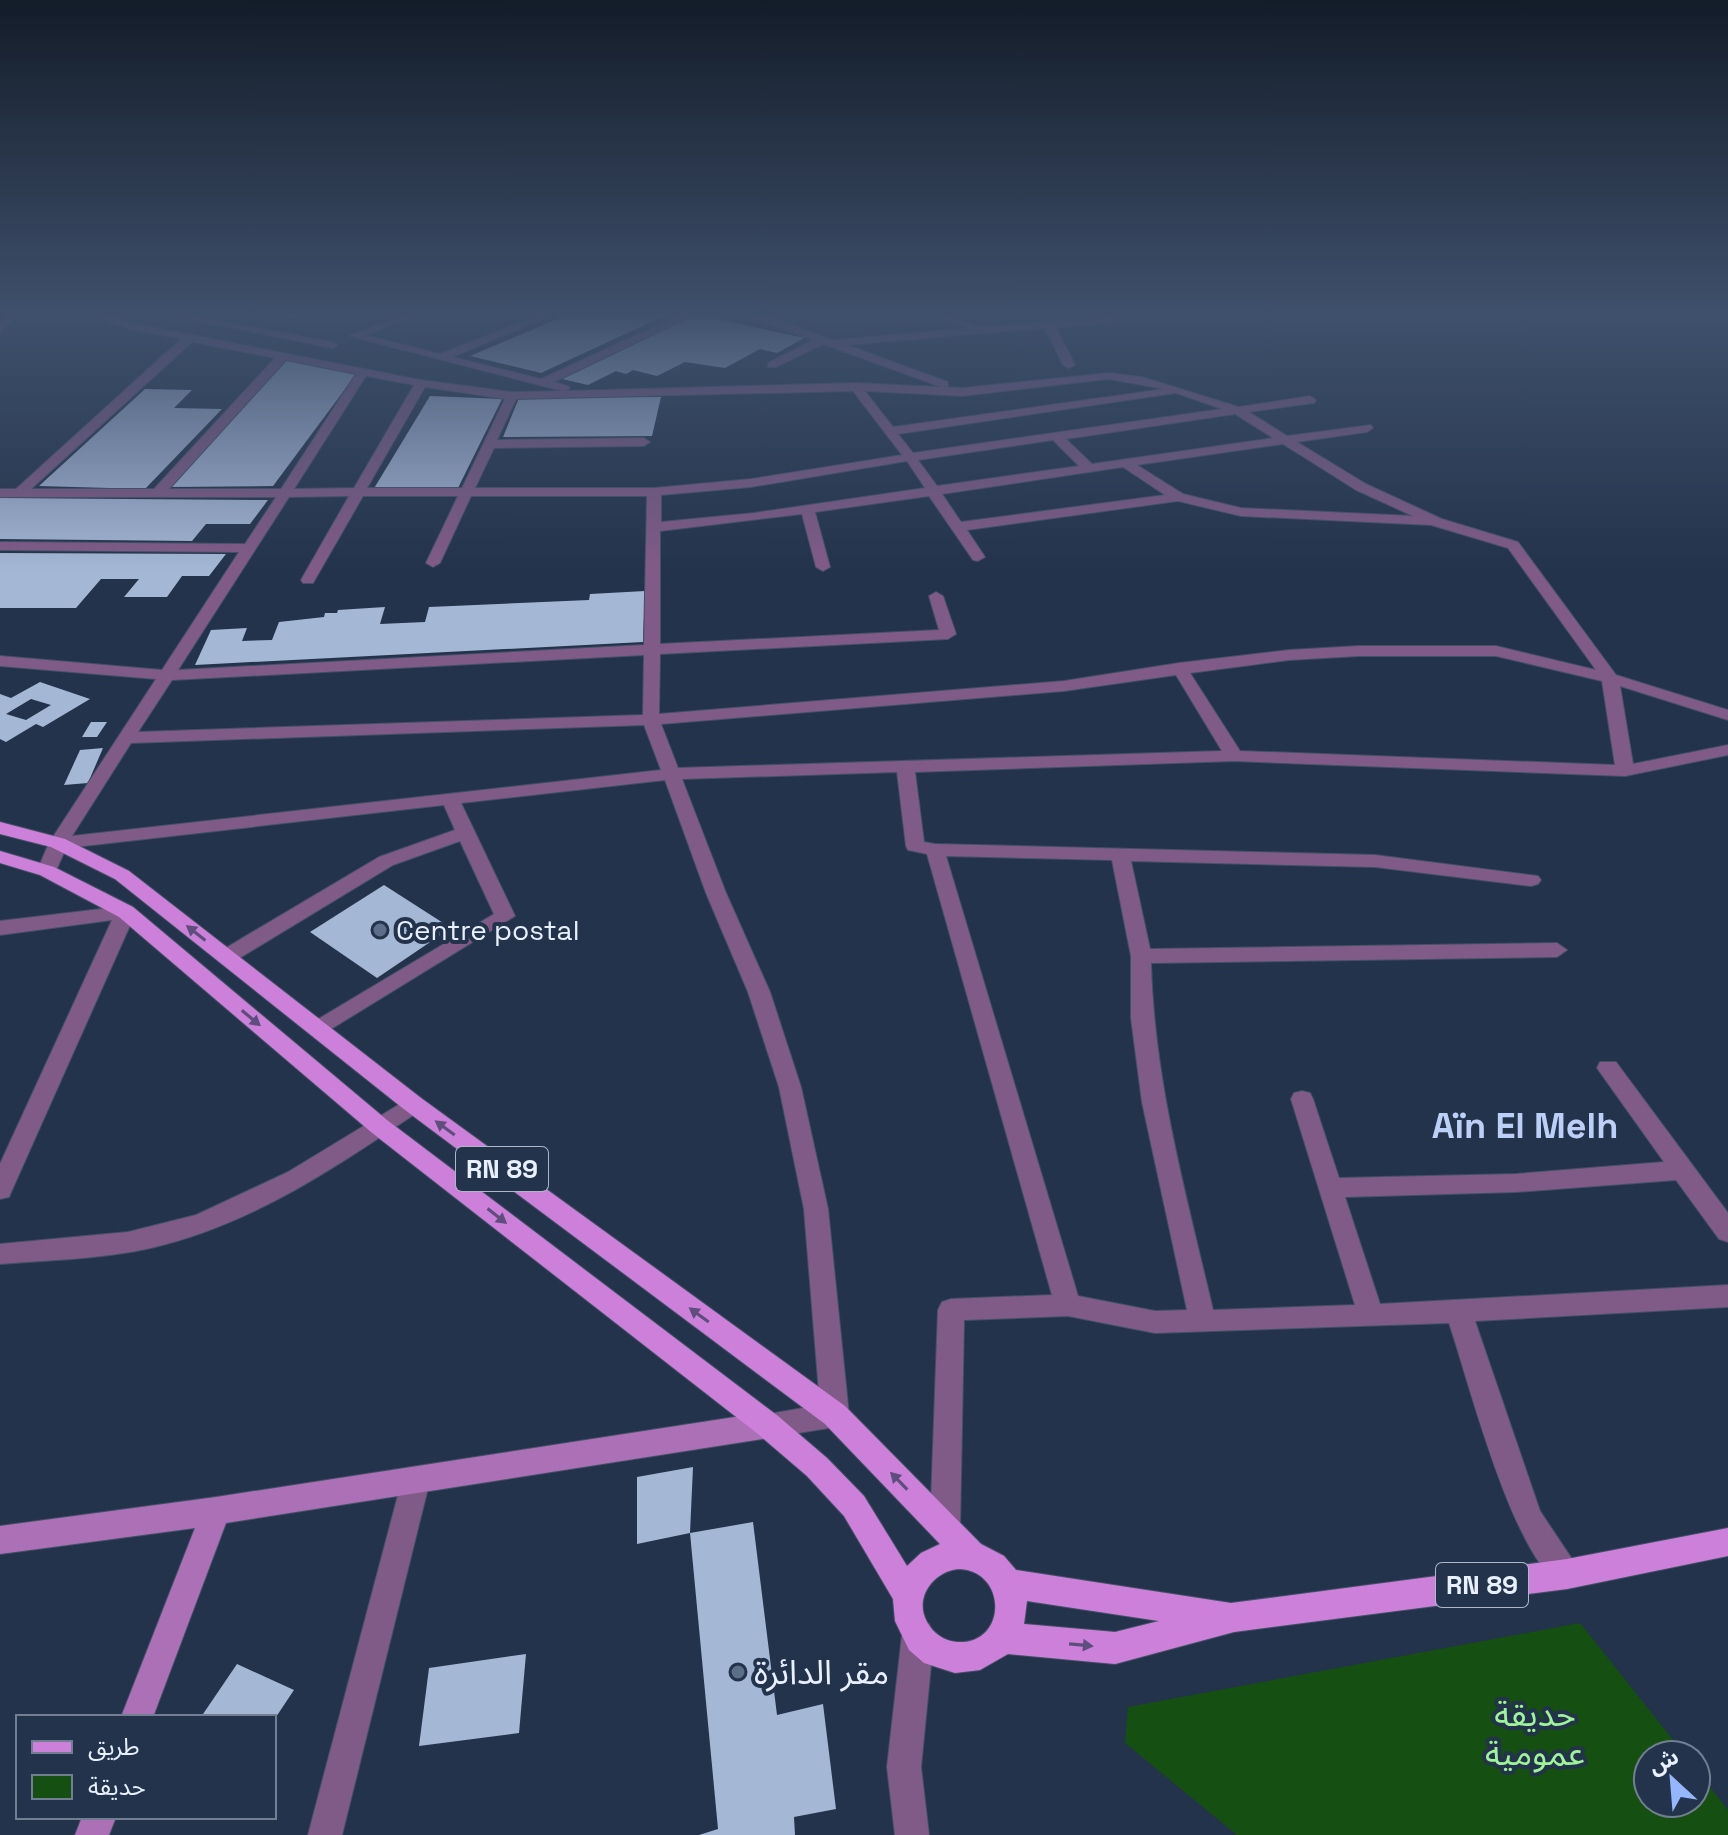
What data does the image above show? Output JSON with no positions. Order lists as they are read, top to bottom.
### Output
{
  "streets": {
    "main road": ["RN 89"]
  },
  "districts": ["Aïn El Melh"],
  "parks": ["حديقة عمومية"],
  "places": ["Centre postal", "مقر الدائرة"],
  "legend": ["طريق", "حديقة"],
  "north": "top left"
}
